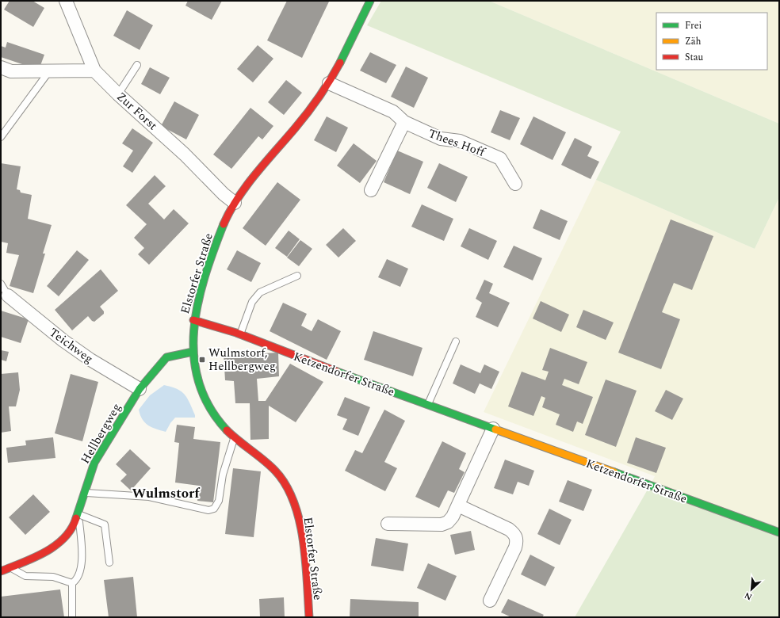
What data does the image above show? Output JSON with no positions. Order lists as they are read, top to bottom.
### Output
{
  "streets": {
    "street": [
      "Zur Forst",
      "Thees Hoff",
      "Elstorfer Straße",
      "Teichweg",
      "Ketzendorfer Straße",
      "Hellbergweg"
    ]
  },
  "crossings": [
    ["Zur Forst", "Elstorfer Straße"],
    ["Thees Hoff", "Elstorfer Straße"],
    ["Elstorfer Straße", "Ketzendorfer Straße"],
    ["Elstorfer Straße", "Hellbergweg"],
    ["Teichweg", "Hellbergweg"]
  ],
  "districts": ["Wulmstorf"],
  "places": {
    "transit": ["Wulmstorf, Hellbergweg"]
  },
  "legend": ["Frei", "Zäh", "Stau"],
  "north": "bottom left"
}
